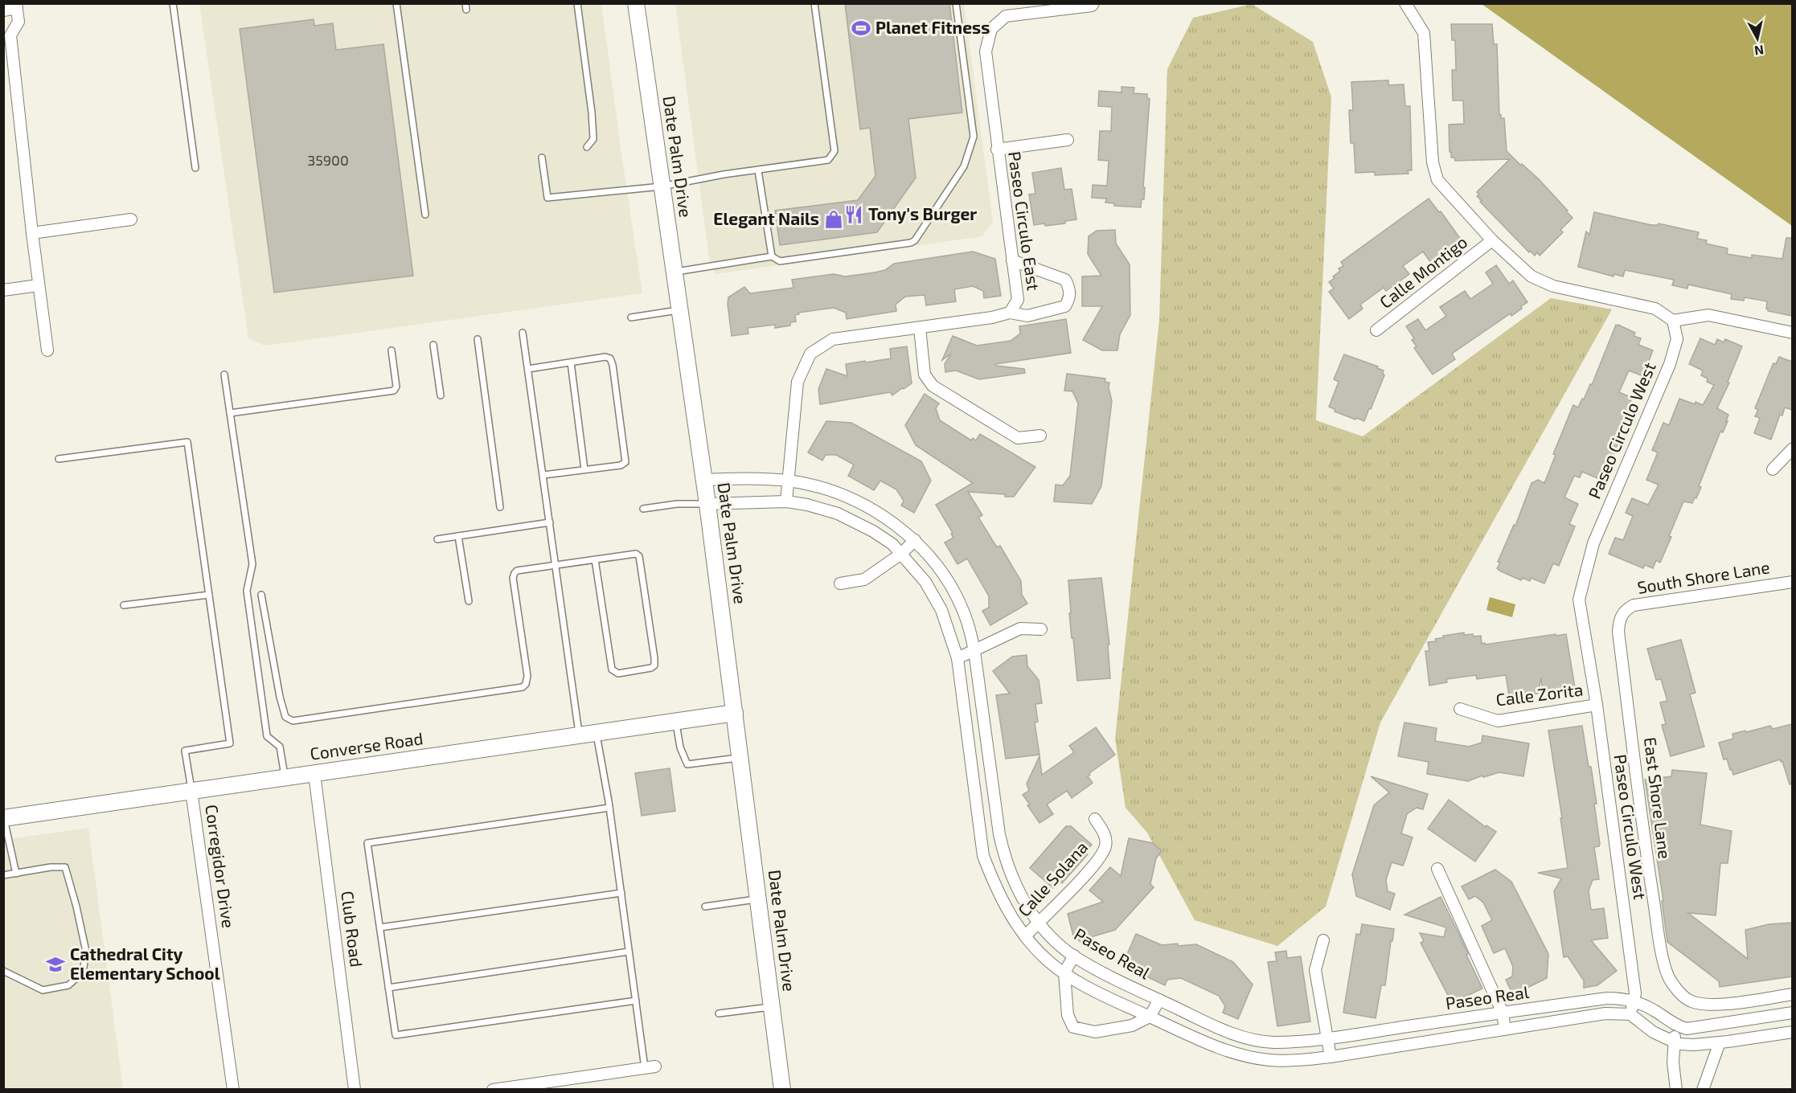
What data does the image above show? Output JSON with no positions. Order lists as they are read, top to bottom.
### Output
{
  "streets": {
    "main road": ["Date Palm Drive", "Converse Road"],
    "street": [
      "Paseo Circulo East",
      "Calle Montigo",
      "Paseo Circulo West",
      "South Shore Lane",
      "Calle Zorita",
      "East Shore Lane",
      "Corregidor Drive",
      "Calle Solana",
      "Club Road",
      "Paseo Real"
    ]
  },
  "crossings": [
    ["Date Palm Drive", "Converse Road"],
    ["Date Palm Drive", "Paseo Real"],
    ["Paseo Circulo East", "Paseo Real"],
    ["Paseo Circulo West", "Calle Zorita"],
    ["Paseo Circulo West", "Paseo Real"],
    ["South Shore Lane", "East Shore Lane"],
    ["Converse Road", "Corregidor Drive"],
    ["Converse Road", "Club Road"],
    ["Calle Solana", "Paseo Real"]
  ],
  "places": {
    "sports": ["Planet Fitness"],
    "restaurant": ["Tony's Burger"],
    "shop": ["Elegant Nails"],
    "school or university": ["Cathedral City Elementary School"]
  },
  "house_numbers": ["35900"],
  "north": "bottom"
}
